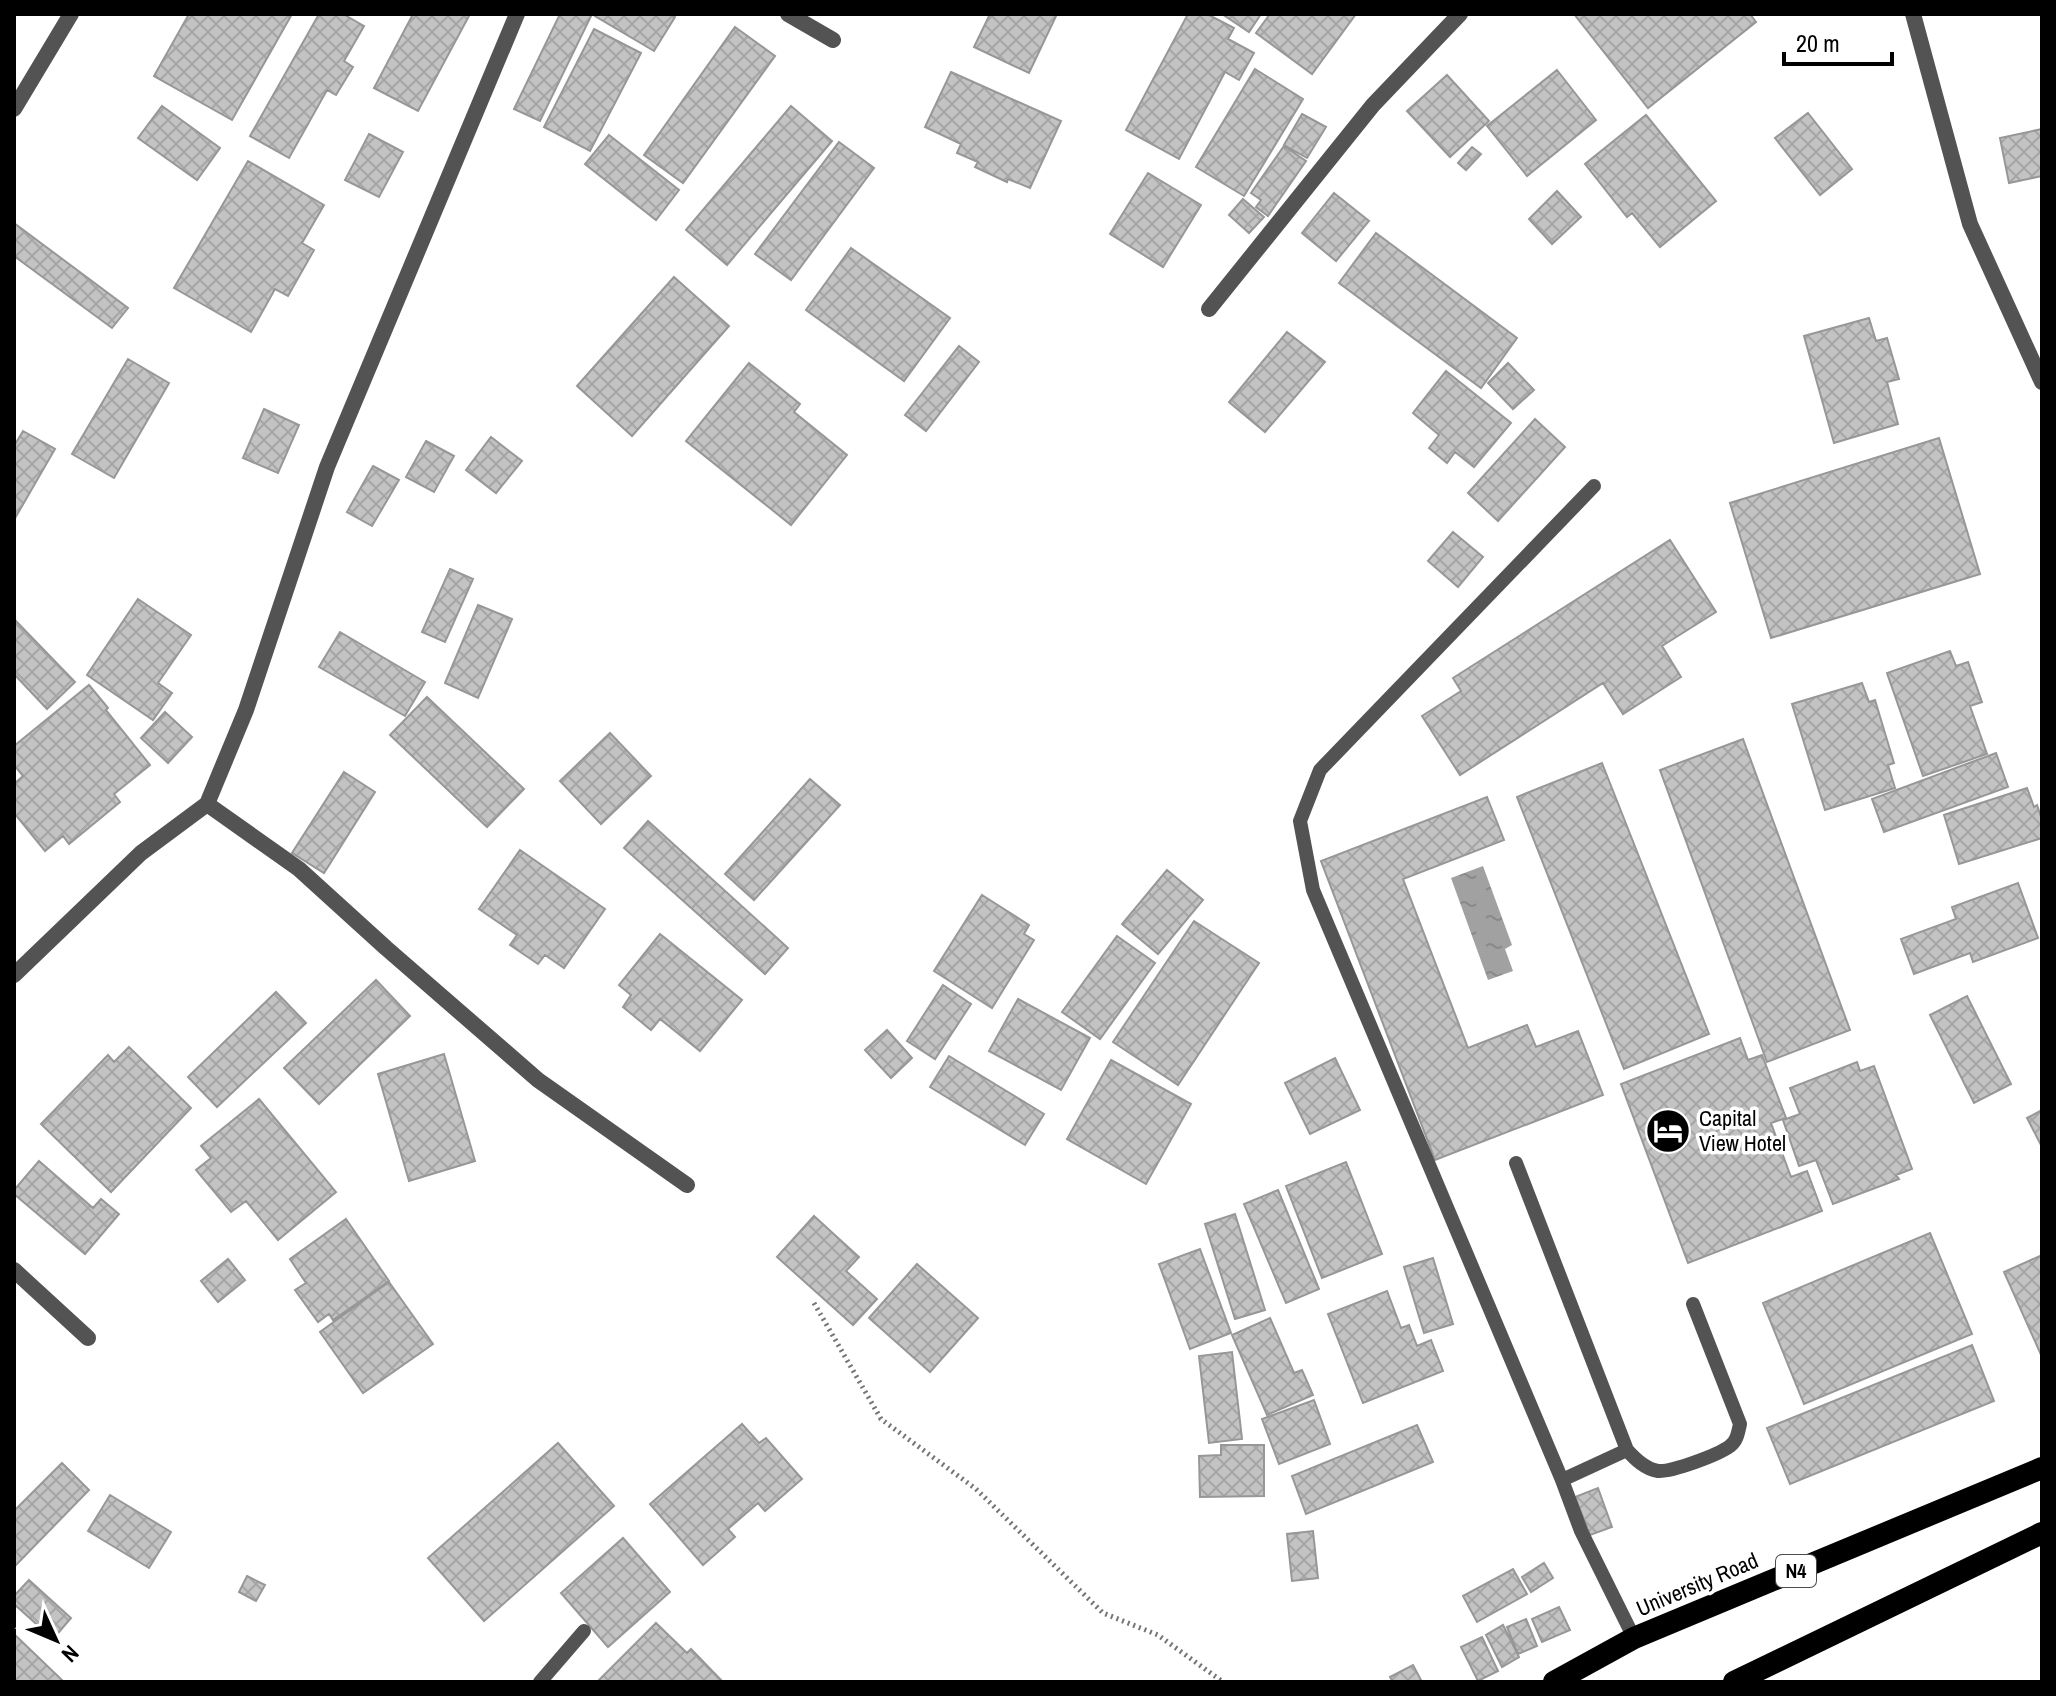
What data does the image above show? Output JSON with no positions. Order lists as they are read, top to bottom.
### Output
{
  "streets": {
    "highway": ["N4", "University Road"]
  },
  "places": {
    "hotel": ["Capital View Hotel"]
  },
  "scale_bar": "20 m",
  "north": "bottom right"
}
